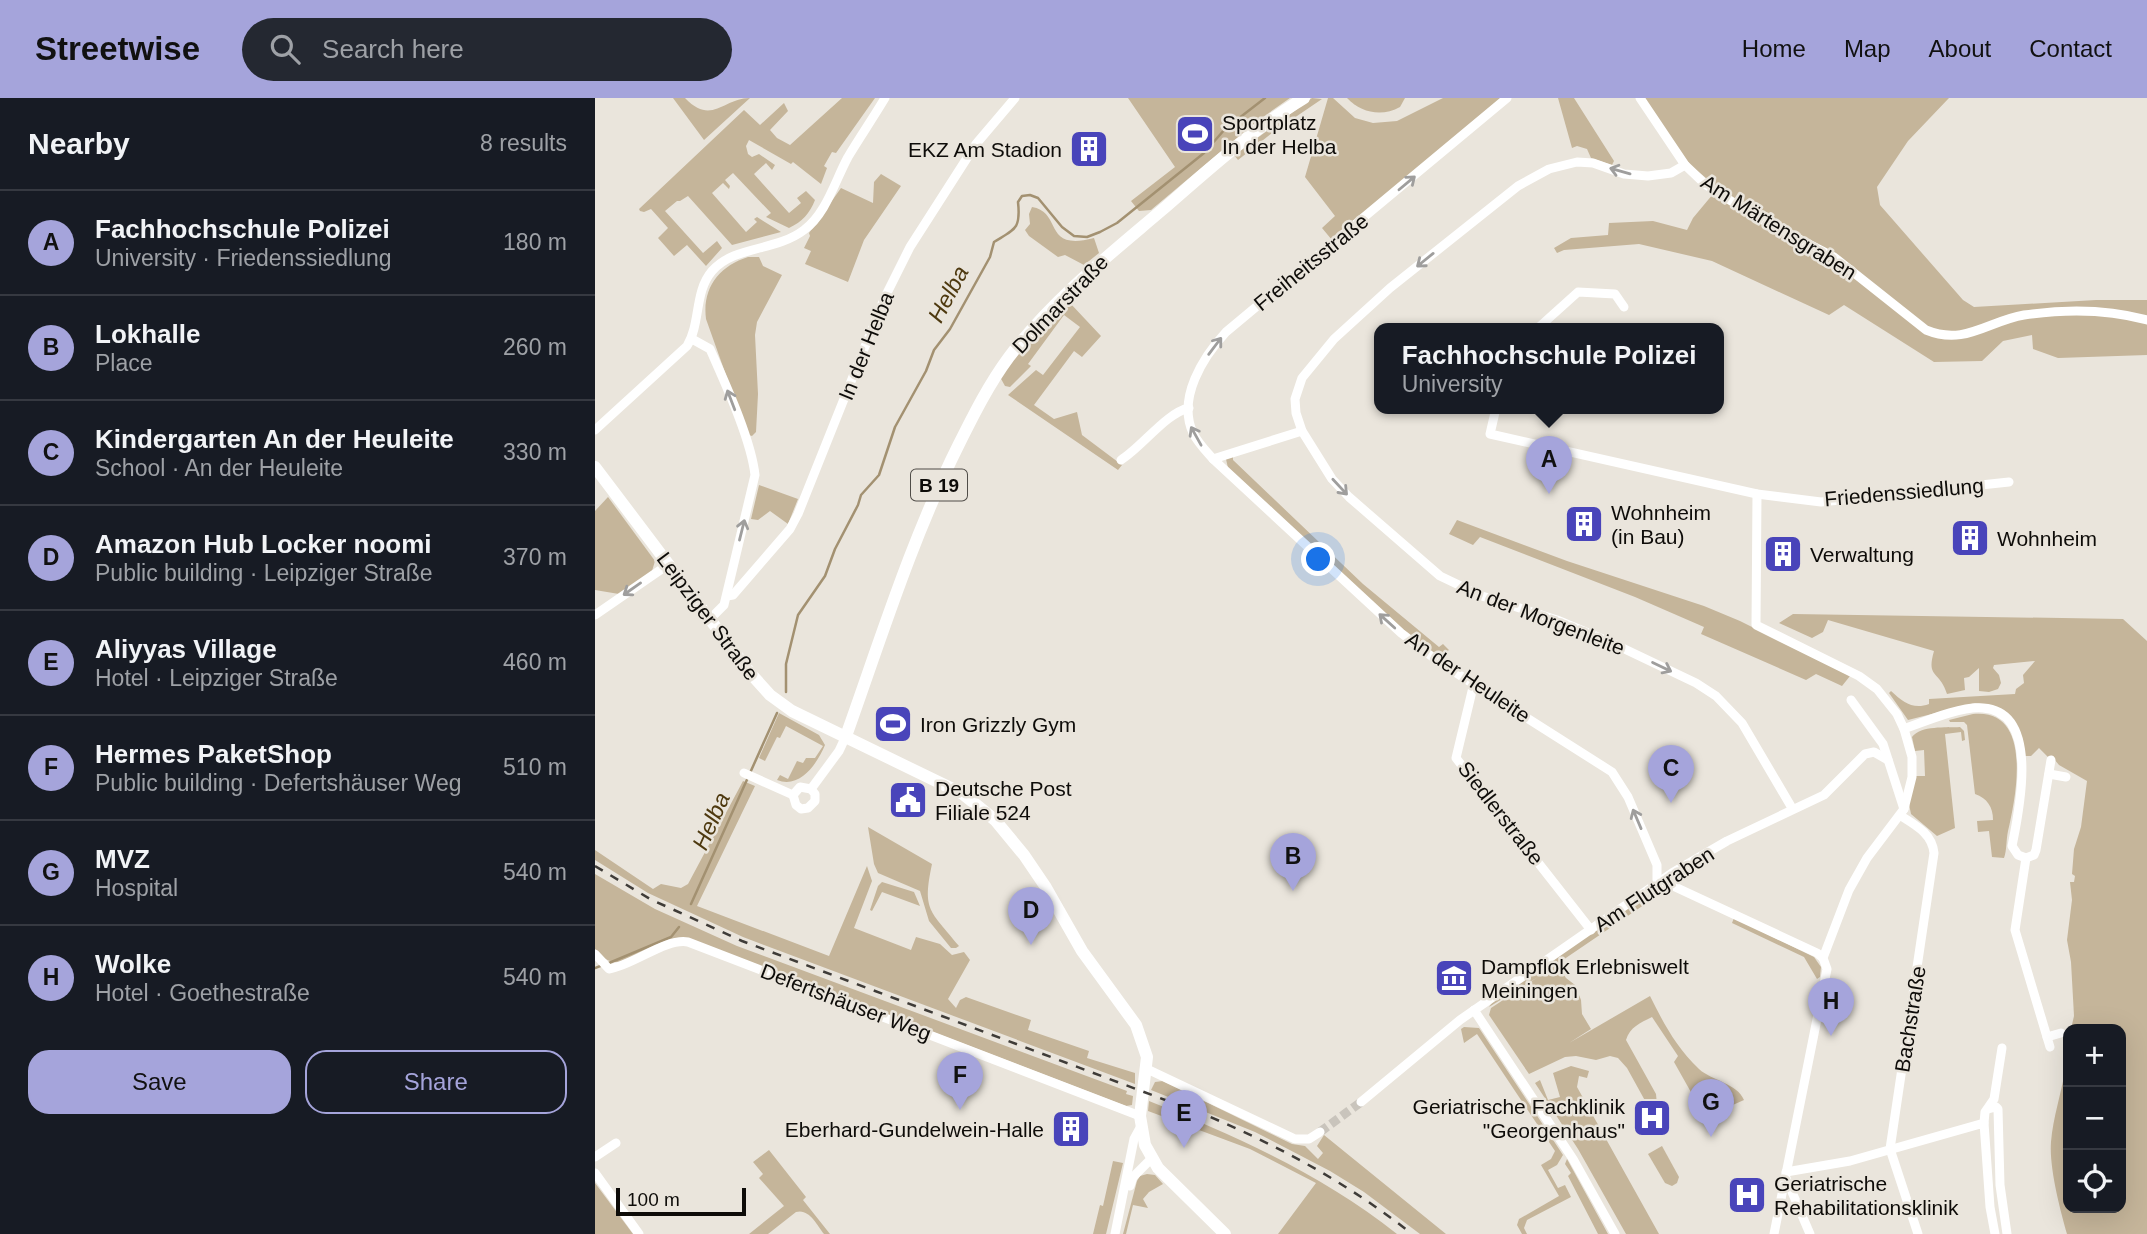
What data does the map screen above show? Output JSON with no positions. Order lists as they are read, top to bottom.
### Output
{
  "streets": {
    "main road": ["Dolmarstraße", "B 19", "Leipziger Straße"],
    "street": [
      "Am Märtensgraben",
      "Freiheitsstraße",
      "In der Helba",
      "Friedenssiedlung",
      "An der Morgenleite",
      "An der Heuleite",
      "Siedlerstraße",
      "Am Flutgraben",
      "Defertshäuser Weg",
      "Bachstraße"
    ]
  },
  "crossings": [
    ["Am Märtensgraben", "An der Morgenleite"],
    ["Freiheitsstraße", "An der Heuleite"],
    ["Dolmarstraße", "Leipziger Straße"],
    ["Leipziger Straße", "Defertshäuser Weg"],
    ["An der Morgenleite", "Am Flutgraben"],
    ["An der Heuleite", "Siedlerstraße"],
    ["An der Heuleite", "Am Flutgraben"],
    ["Siedlerstraße", "Am Flutgraben"]
  ],
  "one_way": ["Freiheitsstraße", "An der Heuleite"],
  "water": ["Helba"],
  "places": {
    "sports": ["Sportplatz In der Helba", "Iron Grizzly Gym"],
    "building": [
      "EKZ Am Stadion",
      "Wohnheim (in Bau)",
      "Wohnheim",
      "Verwaltung",
      "Eberhard-Gundelwein-Halle"
    ],
    "public building": ["Deutsche Post Filiale 524"],
    "museum": ["Dampflok Erlebniswelt Meiningen"],
    "hospital": ["Geriatrische Fachklinik \"Georgenhaus\"", "Geriatrische Rehabilitationsklinik"]
  },
  "scale_bar": "100 m",
  "page": {
    "header": "Streetwise",
    "search": "Search here",
    "nav": [
      "Home",
      "Map",
      "About",
      "Contact"
    ],
    "heading": ["Nearby", "8 results"],
    "list": [
      {
        "mark": "A",
        "name": "Fachhochschule Polizei",
        "note": "University · Friedenssiedlung",
        "value": "180 m"
      },
      {
        "mark": "B",
        "name": "Lokhalle",
        "note": "Place",
        "value": "260 m"
      },
      {
        "mark": "C",
        "name": "Kindergarten An der Heuleite",
        "note": "School · An der Heuleite",
        "value": "330 m"
      },
      {
        "mark": "D",
        "name": "Amazon Hub Locker noomi",
        "note": "Public building · Leipziger Straße",
        "value": "370 m"
      },
      {
        "mark": "E",
        "name": "Aliyyas Village",
        "note": "Hotel · Leipziger Straße",
        "value": "460 m"
      },
      {
        "mark": "F",
        "name": "Hermes PaketShop",
        "note": "Public building · Defertshäuser Weg",
        "value": "510 m"
      },
      {
        "mark": "G",
        "name": "MVZ",
        "note": "Hospital",
        "value": "540 m"
      },
      {
        "mark": "H",
        "name": "Wolke",
        "note": "Hotel · Goethestraße",
        "value": "540 m"
      }
    ],
    "popup": ["Fachhochschule Polizei", "University"],
    "pins": [
      "A",
      "C",
      "B",
      "D",
      "H",
      "F",
      "G",
      "E"
    ],
    "map_buttons": ["+", "−"],
    "buttons": ["Save", "Share"],
    "scale": "100 m"
  }
}
